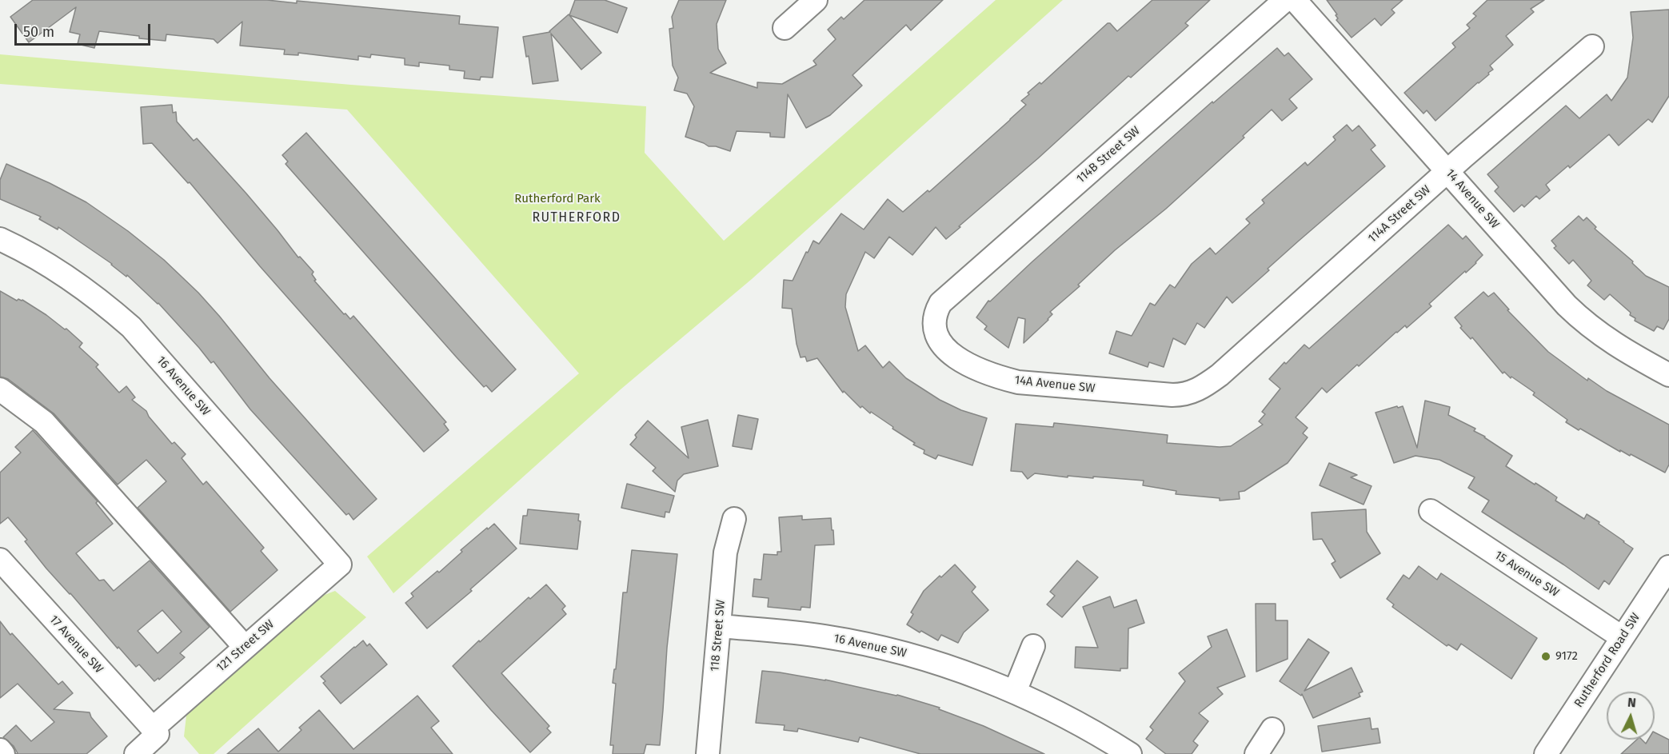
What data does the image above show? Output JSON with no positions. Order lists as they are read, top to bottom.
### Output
{
  "streets": {
    "street": [
      "114B Street SW",
      "14 Avenue SW",
      "114A Street SW",
      "14A Avenue SW",
      "16 Avenue SW",
      "15 Avenue SW",
      "118 Street SW",
      "17 Avenue SW",
      "121 Street SW",
      "Rutherford Road SW"
    ]
  },
  "crossings": [
    ["114B Street SW", "14A Avenue SW"],
    ["14 Avenue SW", "114A Street SW"],
    ["114A Street SW", "14A Avenue SW"],
    ["16 Avenue SW", "118 Street SW"],
    ["16 Avenue SW", "121 Street SW"],
    ["15 Avenue SW", "Rutherford Road SW"],
    ["17 Avenue SW", "121 Street SW"]
  ],
  "districts": ["RUTHERFORD"],
  "parks": ["Rutherford Park"],
  "places": ["9172"],
  "scale_bar": "50 m",
  "north": "top"
}
